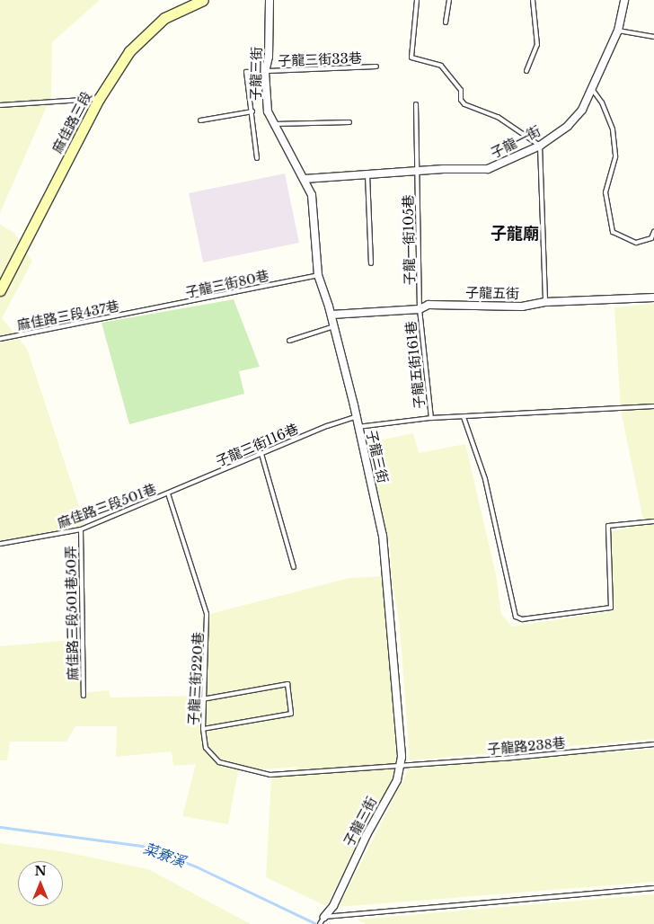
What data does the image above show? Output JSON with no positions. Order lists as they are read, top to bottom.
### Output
{
  "streets": {
    "main road": ["麻佳路三段"],
    "street": ["子龍三街", "子龍一街", "子龍五街"],
    "lane": [
      "子龍三街33巷",
      "子龍一街105巷",
      "子龍三街80巷",
      "麻佳路三段437巷",
      "子龍五街161巷",
      "子龍三街116巷",
      "麻佳路三段501巷",
      "麻佳路三段501巷50弄",
      "子龍三街220巷",
      "子龍路238巷"
    ]
  },
  "crossings": [
    ["子龍三街33巷", "子龍三街"],
    ["子龍三街", "子龍一街"],
    ["子龍三街", "子龍三街80巷"],
    ["子龍三街", "子龍五街"],
    ["子龍三街", "子龍三街116巷"],
    ["子龍三街", "子龍三街220巷"],
    ["子龍三街", "子龍路238巷"],
    ["子龍一街", "子龍一街105巷"],
    ["子龍一街105巷", "子龍五街"],
    ["子龍一街105巷", "子龍五街161巷"],
    ["子龍三街80巷", "麻佳路三段437巷"],
    ["子龍五街", "子龍五街161巷"],
    ["子龍三街116巷", "麻佳路三段501巷"],
    ["子龍三街116巷", "子龍三街220巷"],
    ["麻佳路三段501巷", "麻佳路三段501巷50弄"],
    ["麻佳路三段501巷", "子龍三街220巷"],
    ["子龍三街220巷", "子龍路238巷"]
  ],
  "districts": ["子龍廟"],
  "water": ["菜寮溪"],
  "north": "top"
}
